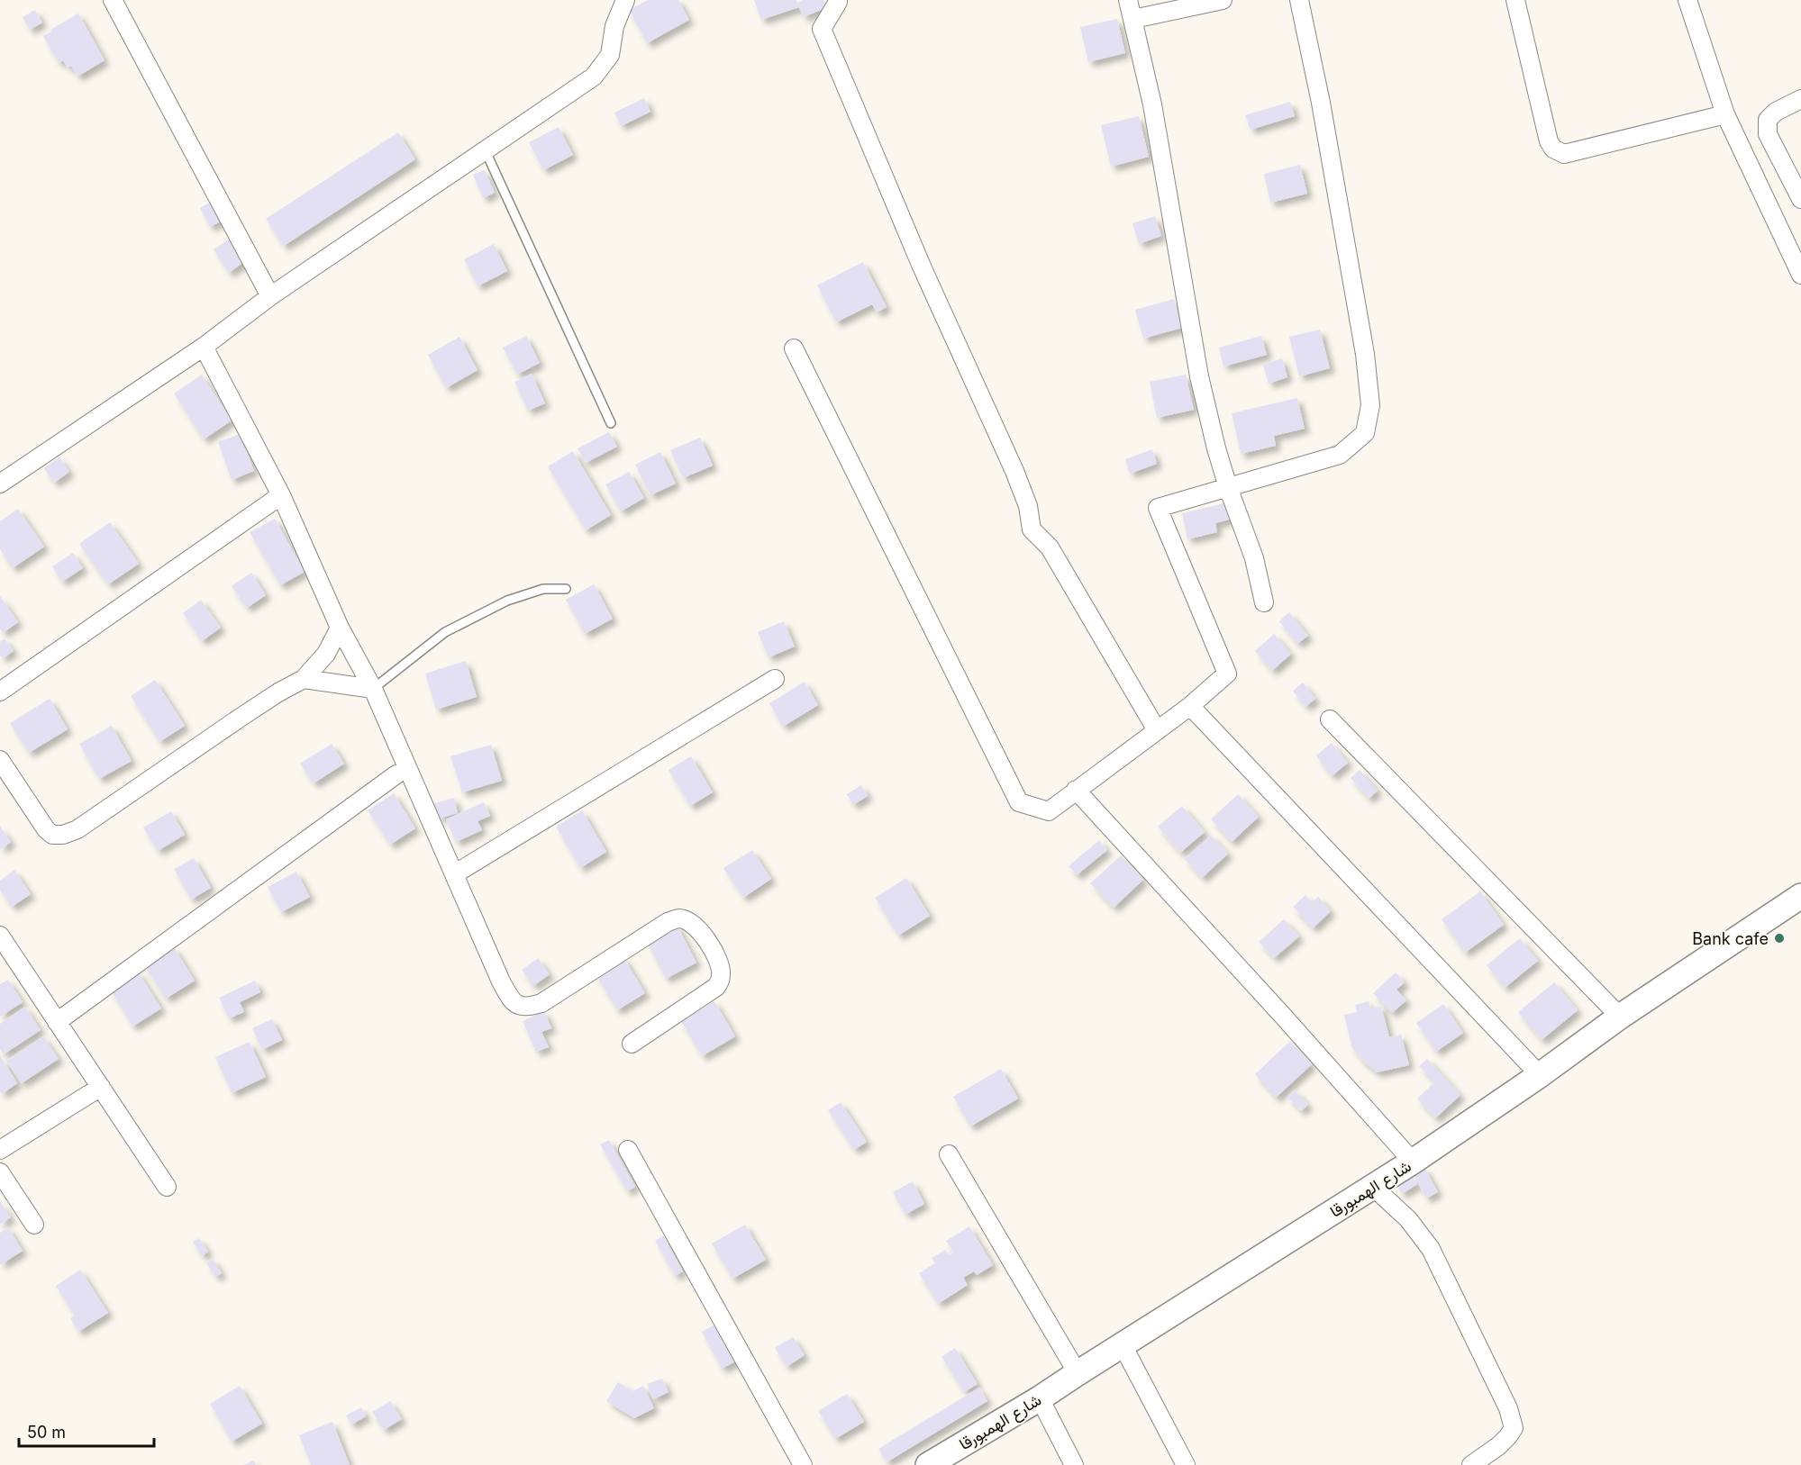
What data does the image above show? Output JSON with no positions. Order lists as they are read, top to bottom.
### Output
{
  "streets": {
    "street": ["شارع الهمبورقا"]
  },
  "places": ["Bank cafe"],
  "scale_bar": "50 m"
}
